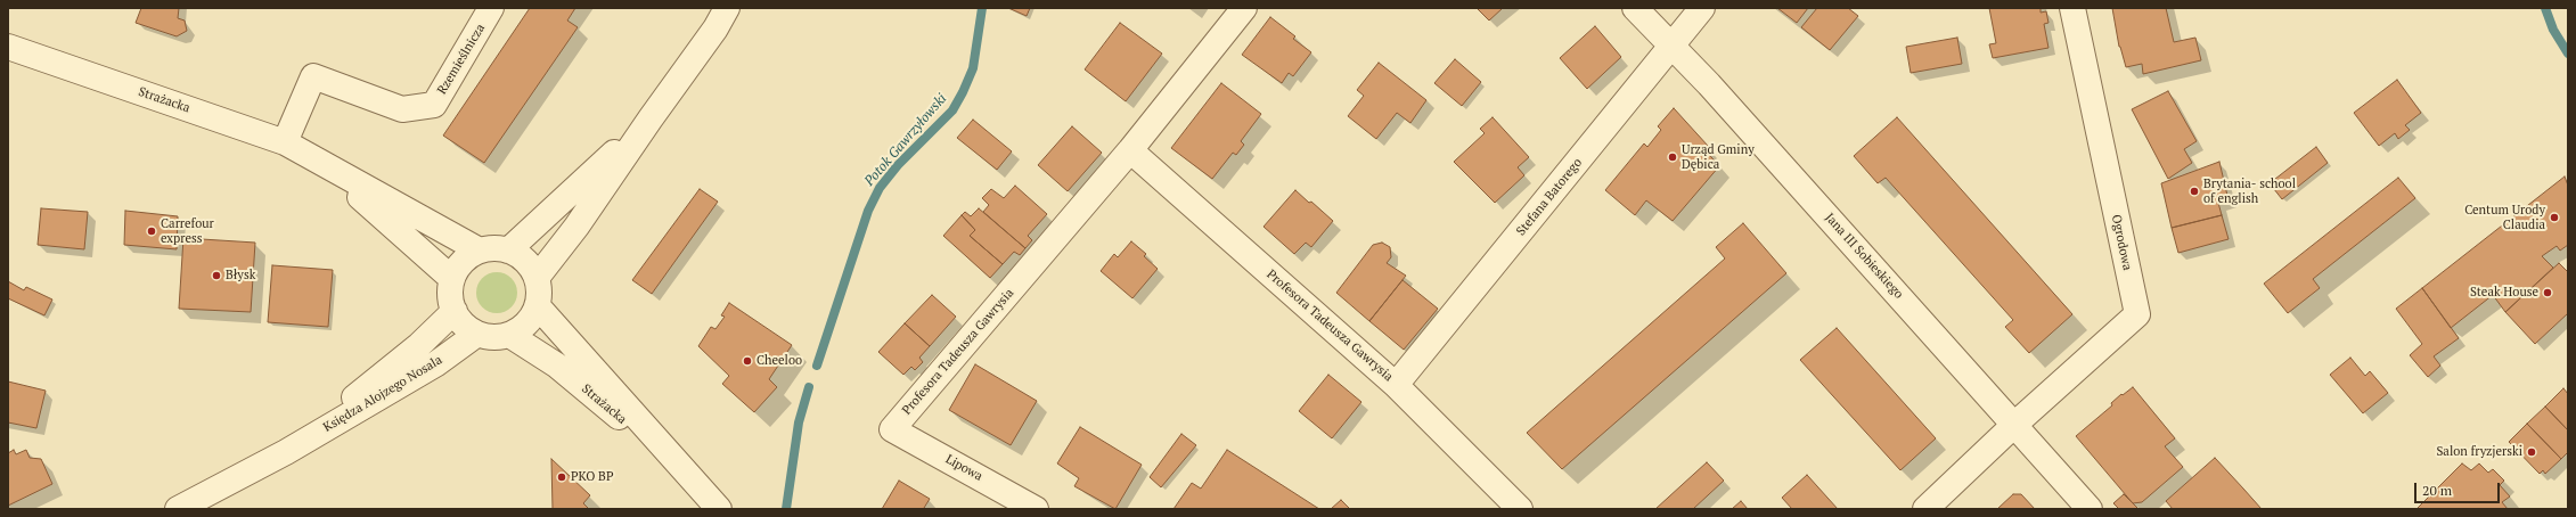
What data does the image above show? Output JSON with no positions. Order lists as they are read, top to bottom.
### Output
{
  "streets": {
    "street": [
      "Rzemieślnicza",
      "Strażacka",
      "Stefana Batorego",
      "Ogrodowa",
      "Jana III Sobieskiego",
      "Profesora Tadeusza Gawrysia",
      "Księdza Alojzego Nosala",
      "Lipowa"
    ]
  },
  "crossings": [
    ["Rzemieślnicza", "Strażacka"],
    ["Strażacka", "Księdza Alojzego Nosala"],
    ["Stefana Batorego", "Jana III Sobieskiego"],
    ["Stefana Batorego", "Profesora Tadeusza Gawrysia"],
    ["Ogrodowa", "Jana III Sobieskiego"],
    ["Profesora Tadeusza Gawrysia", "Lipowa"]
  ],
  "water": ["Potok Gawrzyłowski"],
  "places": [
    "Urząd Gminy Dębica",
    "Brytania- school of english",
    "Centum Urody Claudia",
    "Carrefour express",
    "Błysk",
    "Steak House",
    "Cheeloo",
    "Salon fryzjerski",
    "PKO BP"
  ],
  "scale_bar": "20 m"
}
